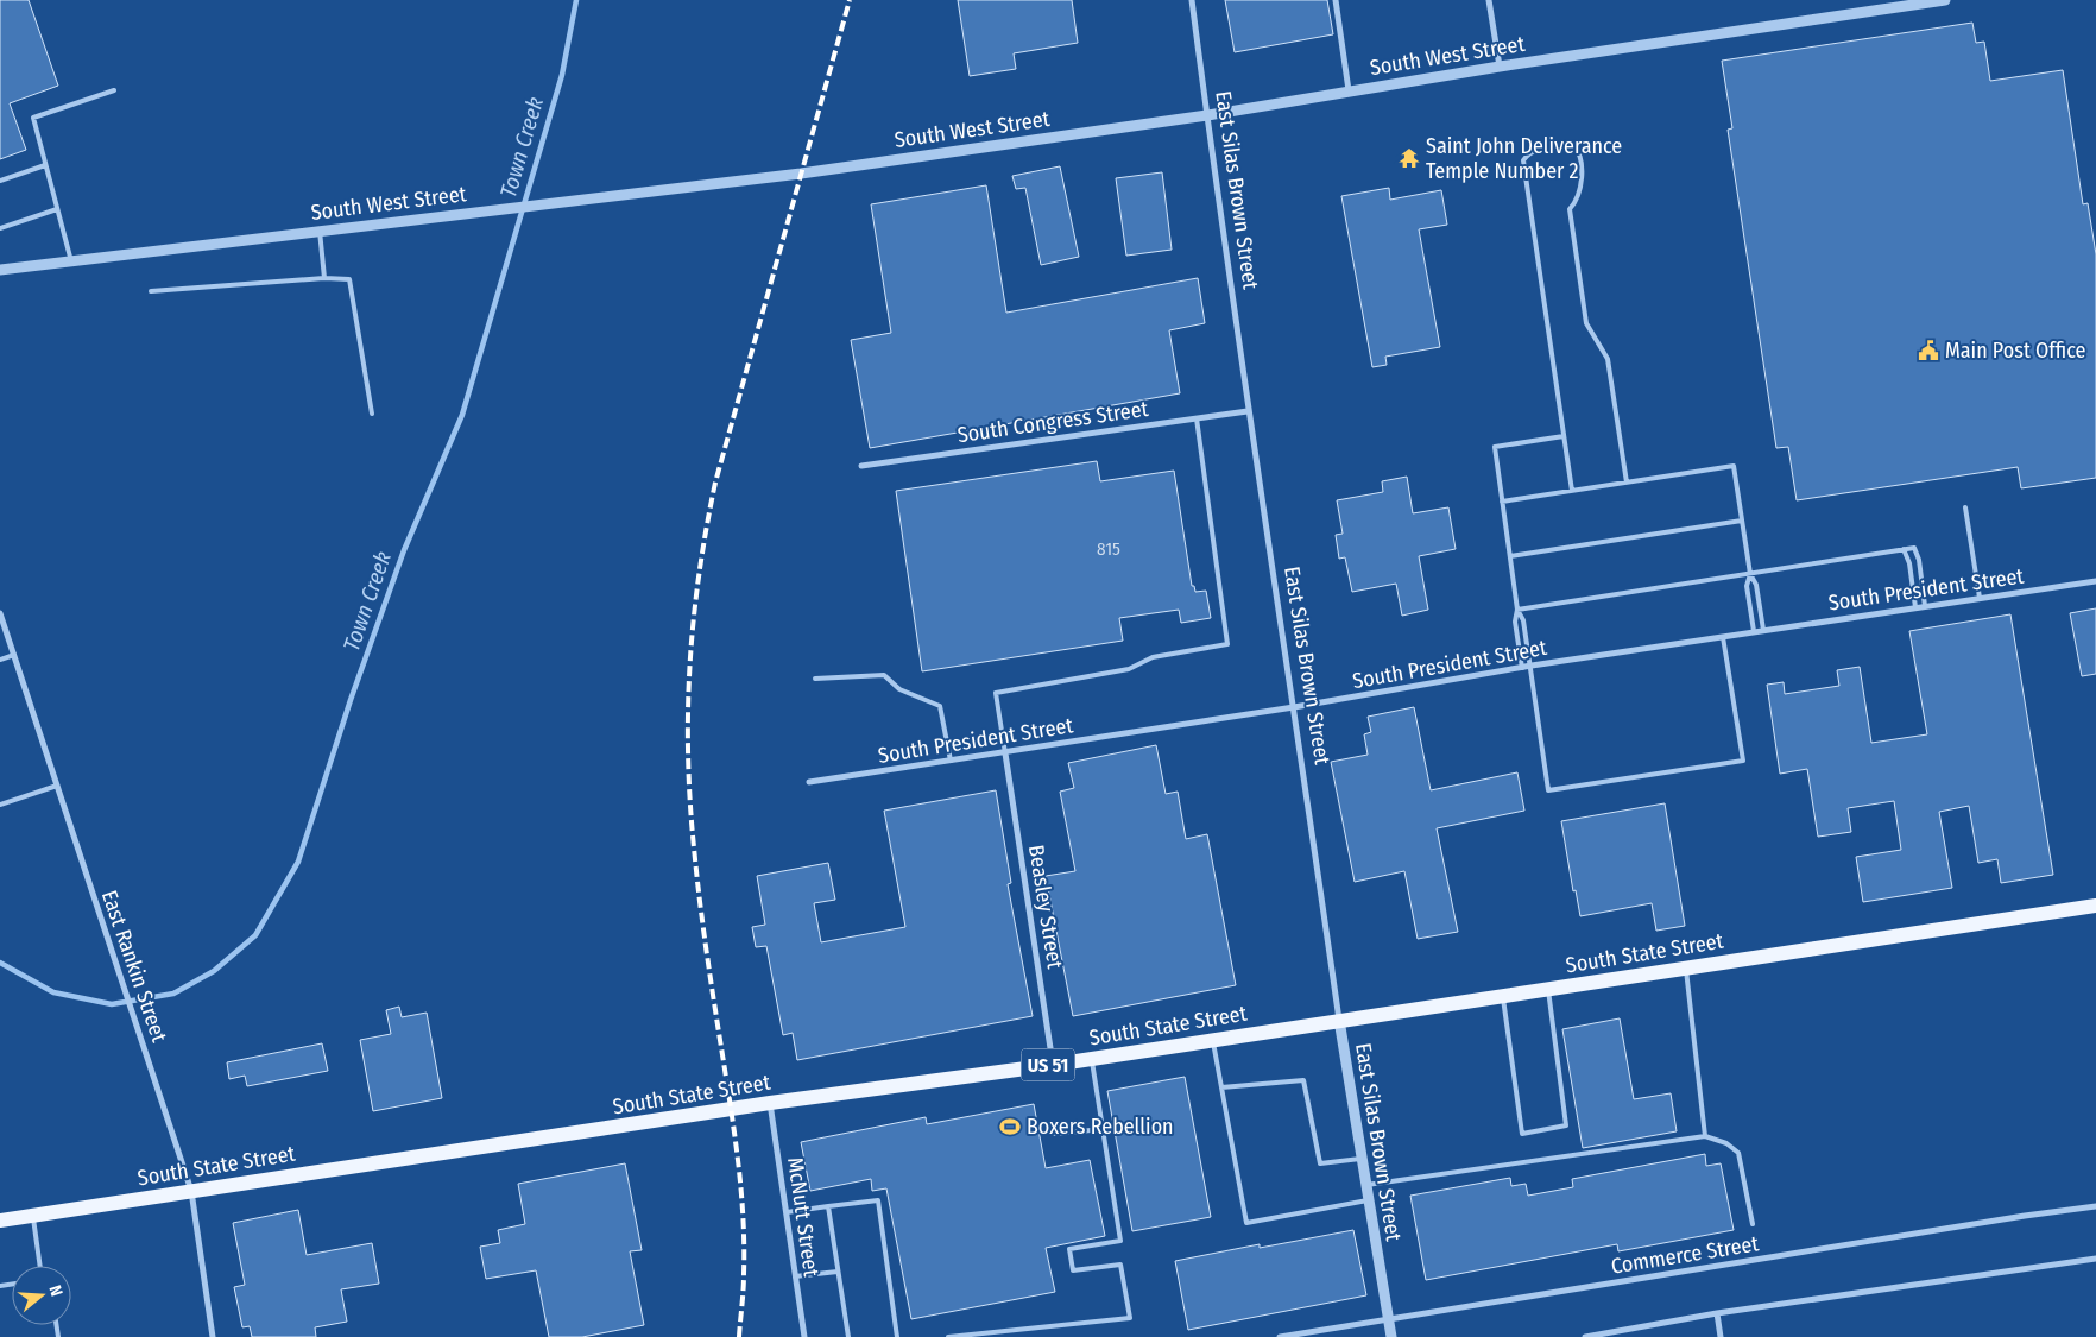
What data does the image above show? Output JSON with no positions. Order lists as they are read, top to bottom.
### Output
{
  "streets": {
    "main road": ["South State Street", "US 51"],
    "street": [
      "South West Street",
      "East Silas Brown Street",
      "South Congress Street",
      "South President Street",
      "Beasley Street",
      "East Rankin Street",
      "McNutt Street",
      "Commerce Street"
    ]
  },
  "crossings": [
    ["South West Street", "East Silas Brown Street"],
    ["East Silas Brown Street", "South Congress Street"],
    ["East Silas Brown Street", "South President Street"],
    ["East Silas Brown Street", "South State Street"],
    ["East Silas Brown Street", "Commerce Street"],
    ["South President Street", "Beasley Street"],
    ["Beasley Street", "South State Street"],
    ["South State Street", "East Rankin Street"],
    ["South State Street", "McNutt Street"]
  ],
  "water": ["Town Creek"],
  "places": {
    "temple": ["Saint John Deliverance Temple Number 2"],
    "public building": ["Main Post Office"],
    "sports": ["Boxers Rebellion"]
  },
  "house_numbers": ["815"],
  "north": "right"
}
